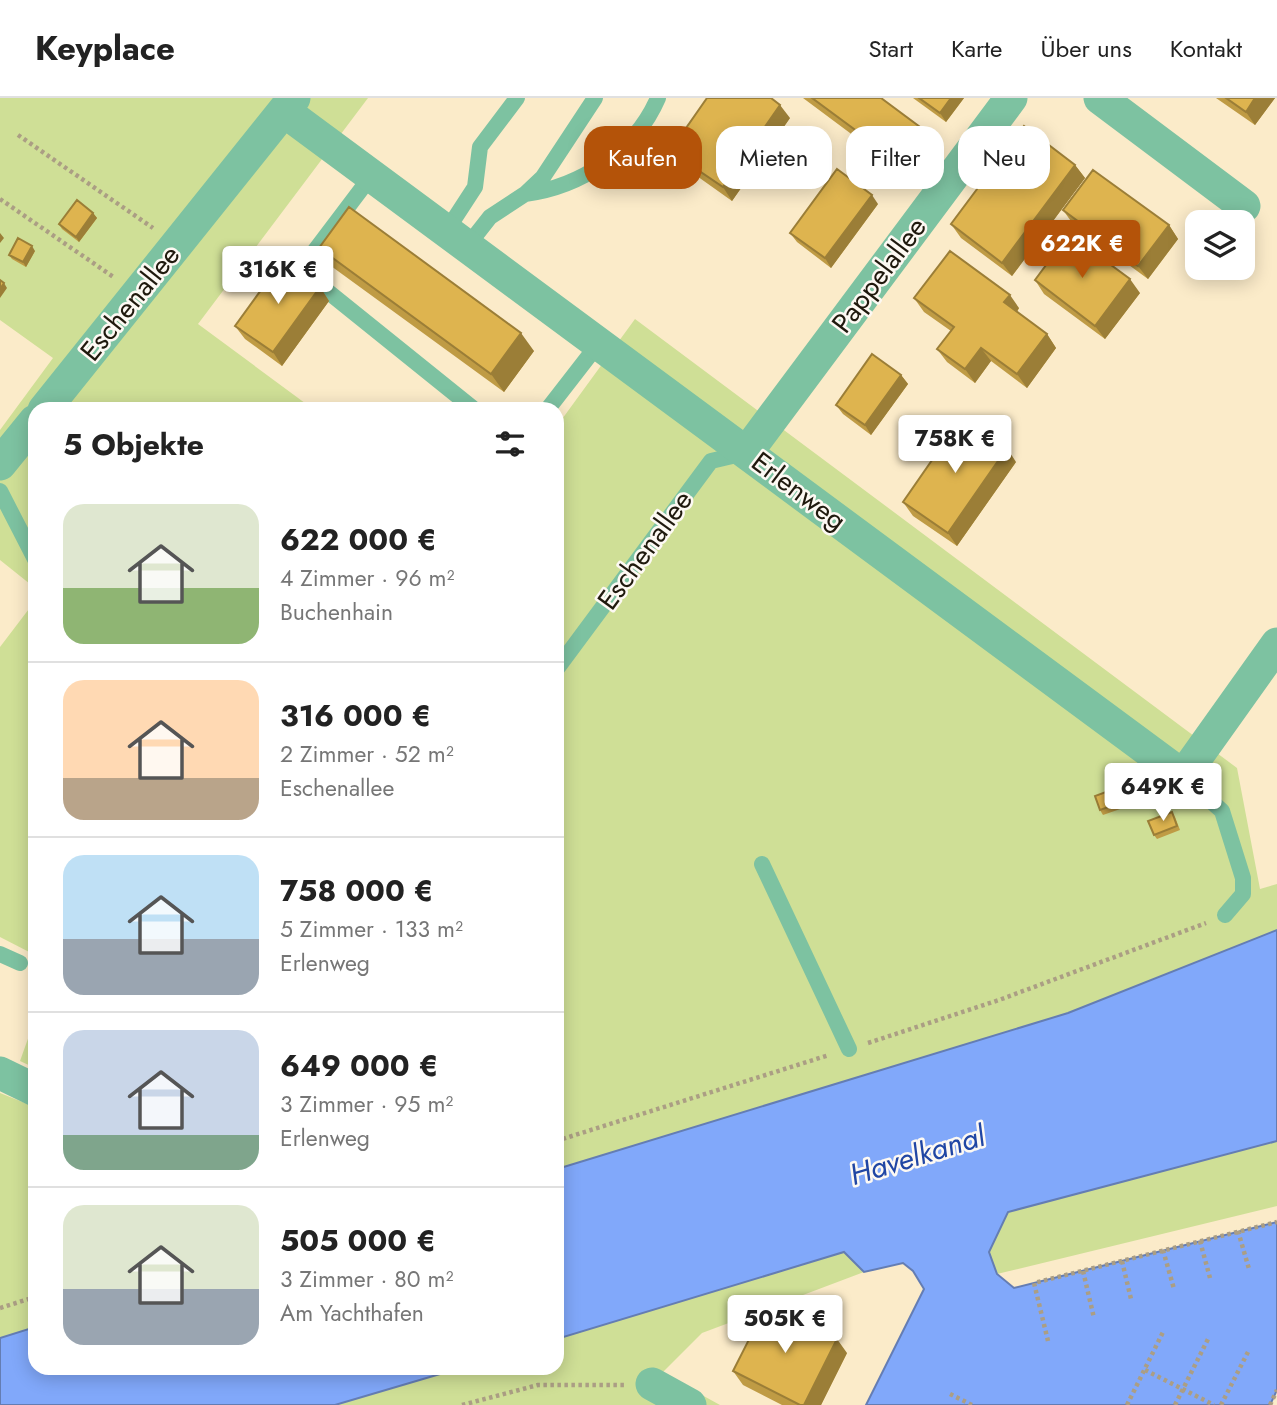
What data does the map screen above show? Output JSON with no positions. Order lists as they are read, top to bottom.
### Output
{
  "streets": {
    "street": ["Pappelallee", "Eschenallee", "Erlenweg"]
  },
  "crossings": [
    ["Pappelallee", "Eschenallee"],
    ["Pappelallee", "Erlenweg"],
    ["Eschenallee", "Erlenweg"]
  ],
  "water": ["Havelkanal"],
  "page": {
    "header": "Keyplace",
    "nav": [
      "Start",
      "Karte",
      "Über uns",
      "Kontakt"
    ],
    "chip": [
      "Kaufen",
      "Mieten",
      "Filter",
      "Neu"
    ],
    "price": [
      "622K €",
      "316K €",
      "758K €",
      "649K €",
      "505K €"
    ],
    "heading": "5 Objekte",
    "list": [
      {
        "name": "622 000 €",
        "note": "4 Zimmer · 96 m² · Buchenhain"
      },
      {
        "name": "316 000 €",
        "note": "2 Zimmer · 52 m² · Eschenallee"
      },
      {
        "name": "758 000 €",
        "note": "5 Zimmer · 133 m² · Erlenweg"
      },
      {
        "name": "649 000 €",
        "note": "3 Zimmer · 95 m² · Erlenweg"
      },
      {
        "name": "505 000 €",
        "note": "3 Zimmer · 80 m² · Am Yachthafen"
      }
    ]
  }
}
